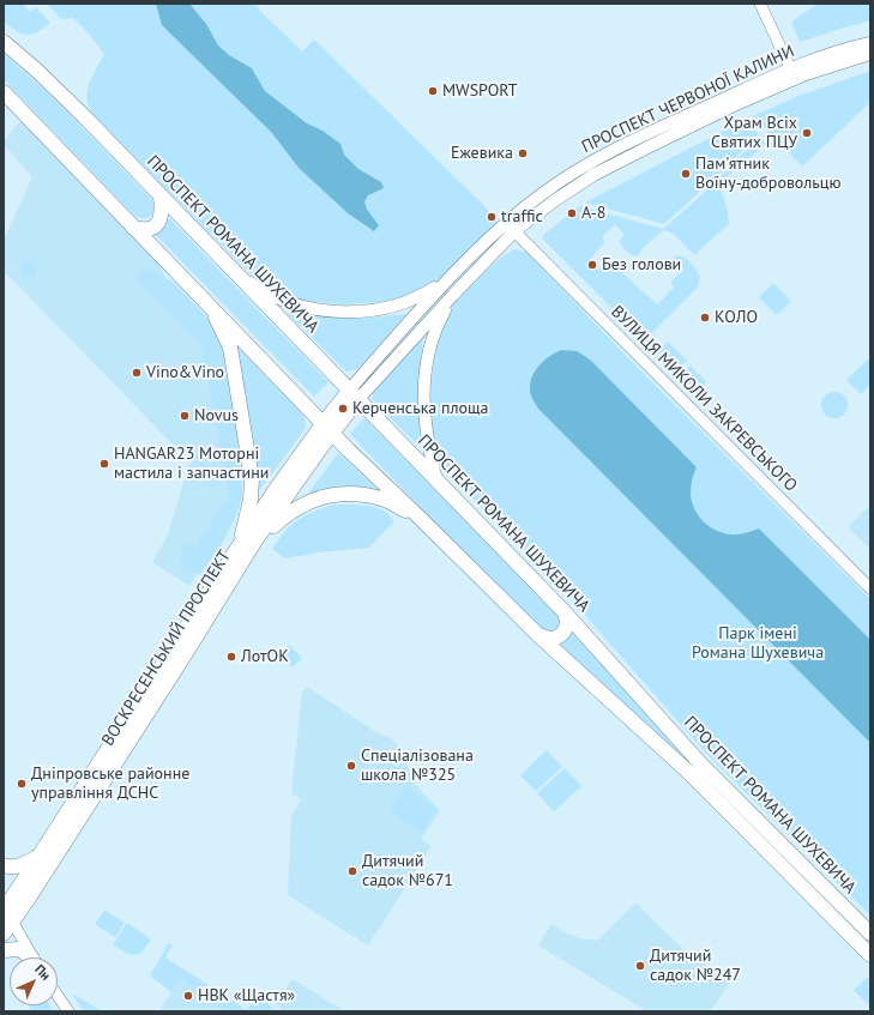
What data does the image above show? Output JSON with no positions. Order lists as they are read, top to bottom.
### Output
{
  "streets": {
    "main road": ["ПРОСПЕКТ ЧЕРВОНОЇ КАЛИНИ", "ПРОСПЕКТ РОМАНА ШУХЕВИЧА", "ВОСКРЕСЕНСЬКИЙ ПРОСПЕКТ"],
    "street": ["ВУЛИЦЯ МИКОЛИ ЗАКРЕВСЬКОГО"]
  },
  "crossings": [
    ["ПРОСПЕКТ ЧЕРВОНОЇ КАЛИНИ", "ПРОСПЕКТ РОМАНА ШУХЕВИЧА"],
    ["ПРОСПЕКТ ЧЕРВОНОЇ КАЛИНИ", "ВУЛИЦЯ МИКОЛИ ЗАКРЕВСЬКОГО"],
    ["ПРОСПЕКТ РОМАНА ШУХЕВИЧА", "ВОСКРЕСЕНСЬКИЙ ПРОСПЕКТ"]
  ],
  "parks": ["Парк імені Романа Шухевича"],
  "places": [
    "MWSPORT",
    "Храм Всіх Святих ПЦУ",
    "Ежевика",
    "Пам'ятник Воїну-добровольцю",
    "А-8",
    "traffic",
    "Без голови",
    "КОЛО",
    "Vino&Vino",
    "Керченська площа",
    "Novus",
    "HANGAR23 Моторні мастила і запчастини",
    "ЛотОК",
    "Спеціалізована школа №325",
    "Дніпровське районне управління ДСНС",
    "Дитячий садок №671",
    "Дитячий садок №247",
    "НВК «Щастя»"
  ],
  "north": "top right"
}
